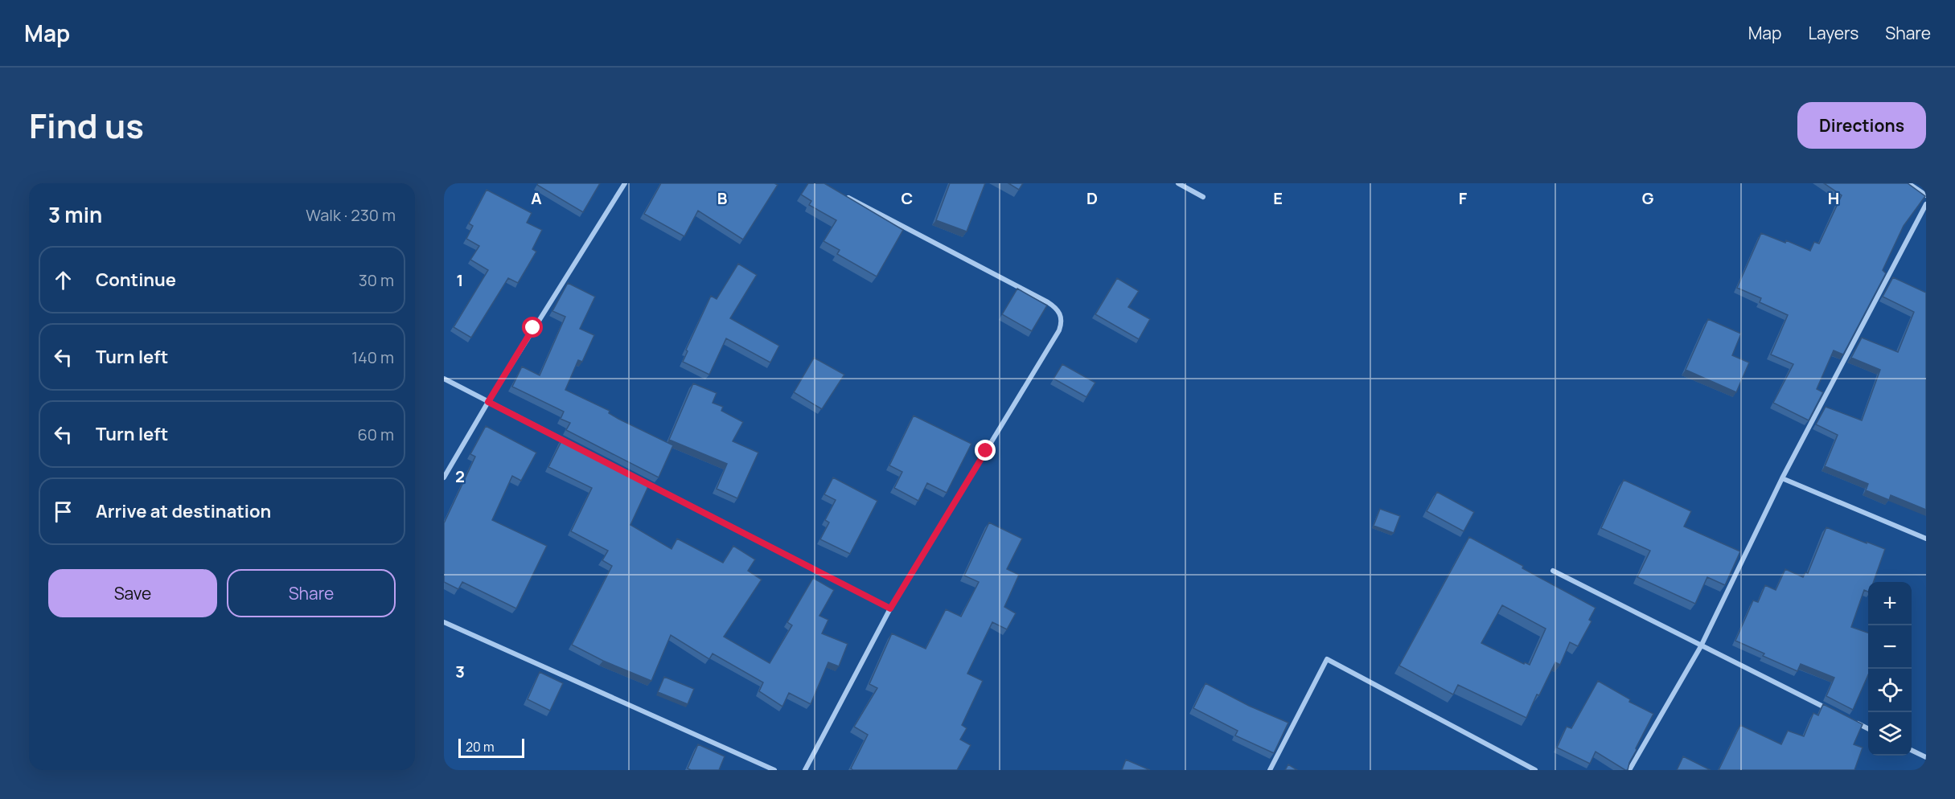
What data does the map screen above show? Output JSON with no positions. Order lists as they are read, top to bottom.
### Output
{
  "scale_bar": "20 m",
  "page": {
    "header": "Map",
    "nav": ["Map", "Layers", "Share"],
    "title": "Find us",
    "buttons": [
      "Directions",
      ["Save", "Share"]
    ],
    "heading": ["3 min", "Walk · 230 m"],
    "list": [
      ["Continue", "30 m"],
      ["Turn left", "140 m"],
      ["Turn left", "60 m"],
      "Arrive at destination"
    ],
    "map_buttons": ["+", "−"],
    "scale": "20 m"
  },
  "grid": {
    "columns": [
      "A",
      "B",
      "C",
      "D",
      "E",
      "F",
      "G",
      "H"
    ],
    "rows": ["1", "2", "3"]
  }
}
